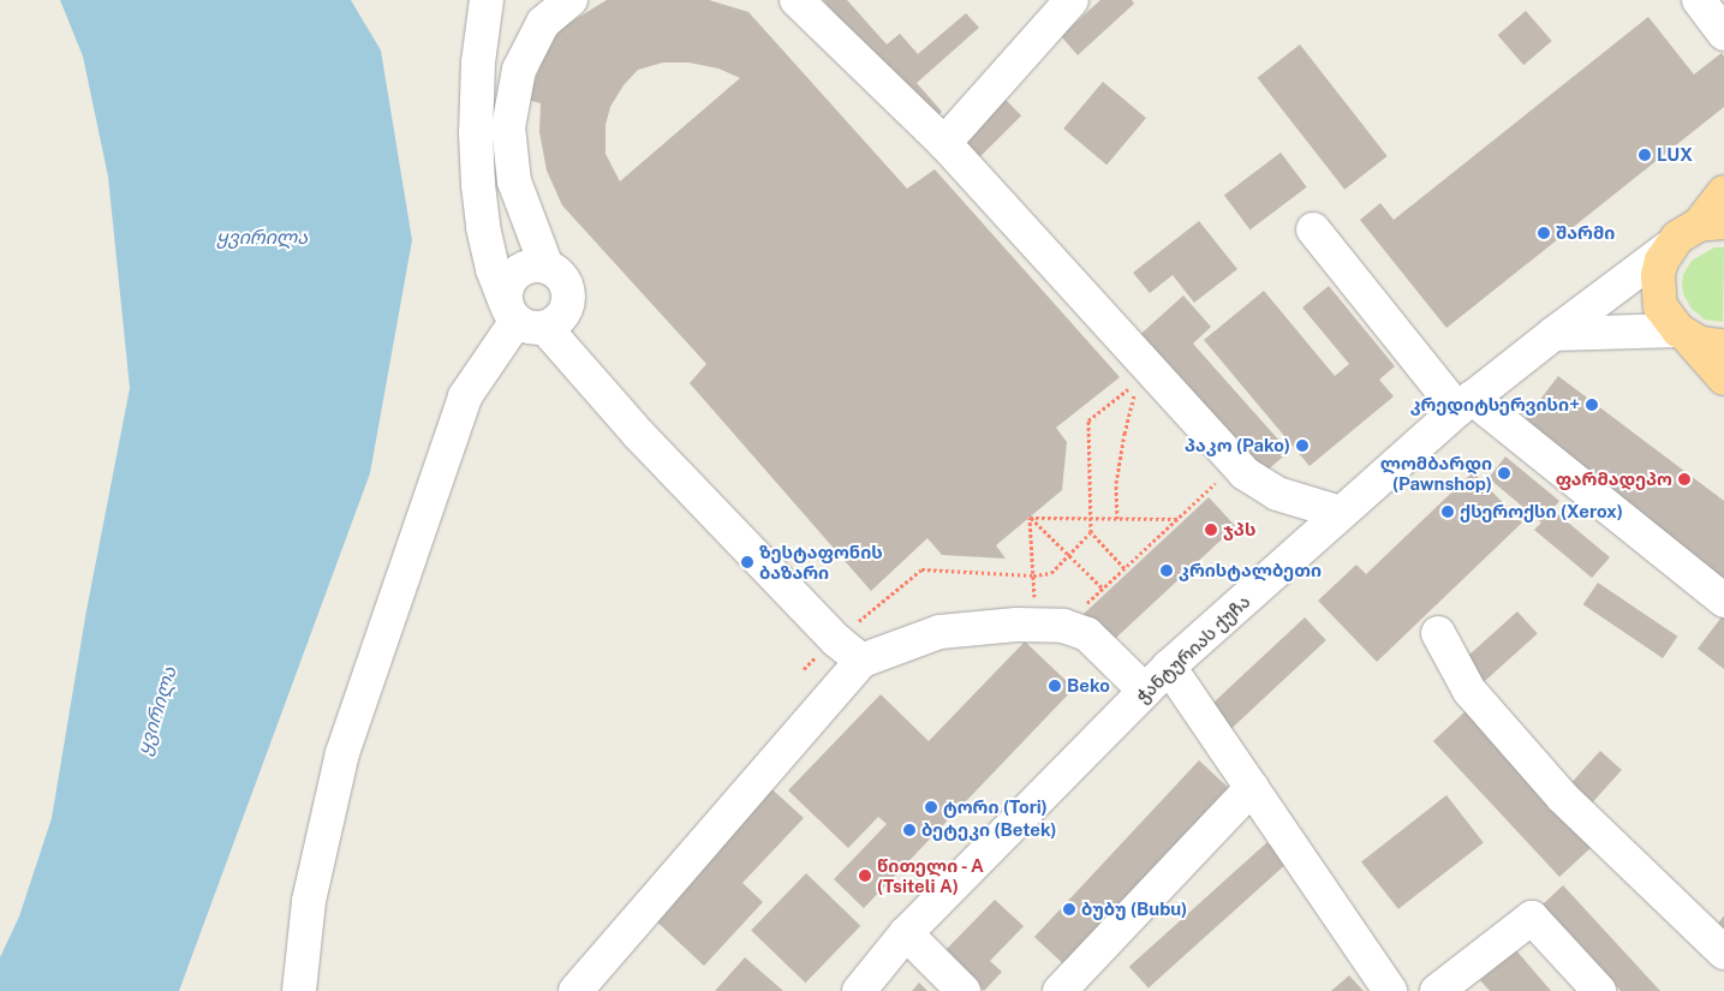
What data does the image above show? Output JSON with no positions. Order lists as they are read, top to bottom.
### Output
{
  "streets": {
    "street": ["ჭანტურიას ქუჩა"]
  },
  "water": ["ყვირილა"],
  "places": [
    "LUX",
    "შარმი",
    "კრედიტსერვისი+",
    "პაკო (Pako)",
    "ლომბარდი (Pawnshop)",
    "ფარმადეპო",
    "ქსეროქსი (Xerox)",
    "ჯპს",
    "ზესტაფონის ბაზარი",
    "კრისტალბეთი",
    "Beko",
    "ტორი (Tori)",
    "ბეტეკი (Betek)",
    "წითელი - A (Tsiteli A)",
    "ბუბუ (Bubu)"
  ]
}
